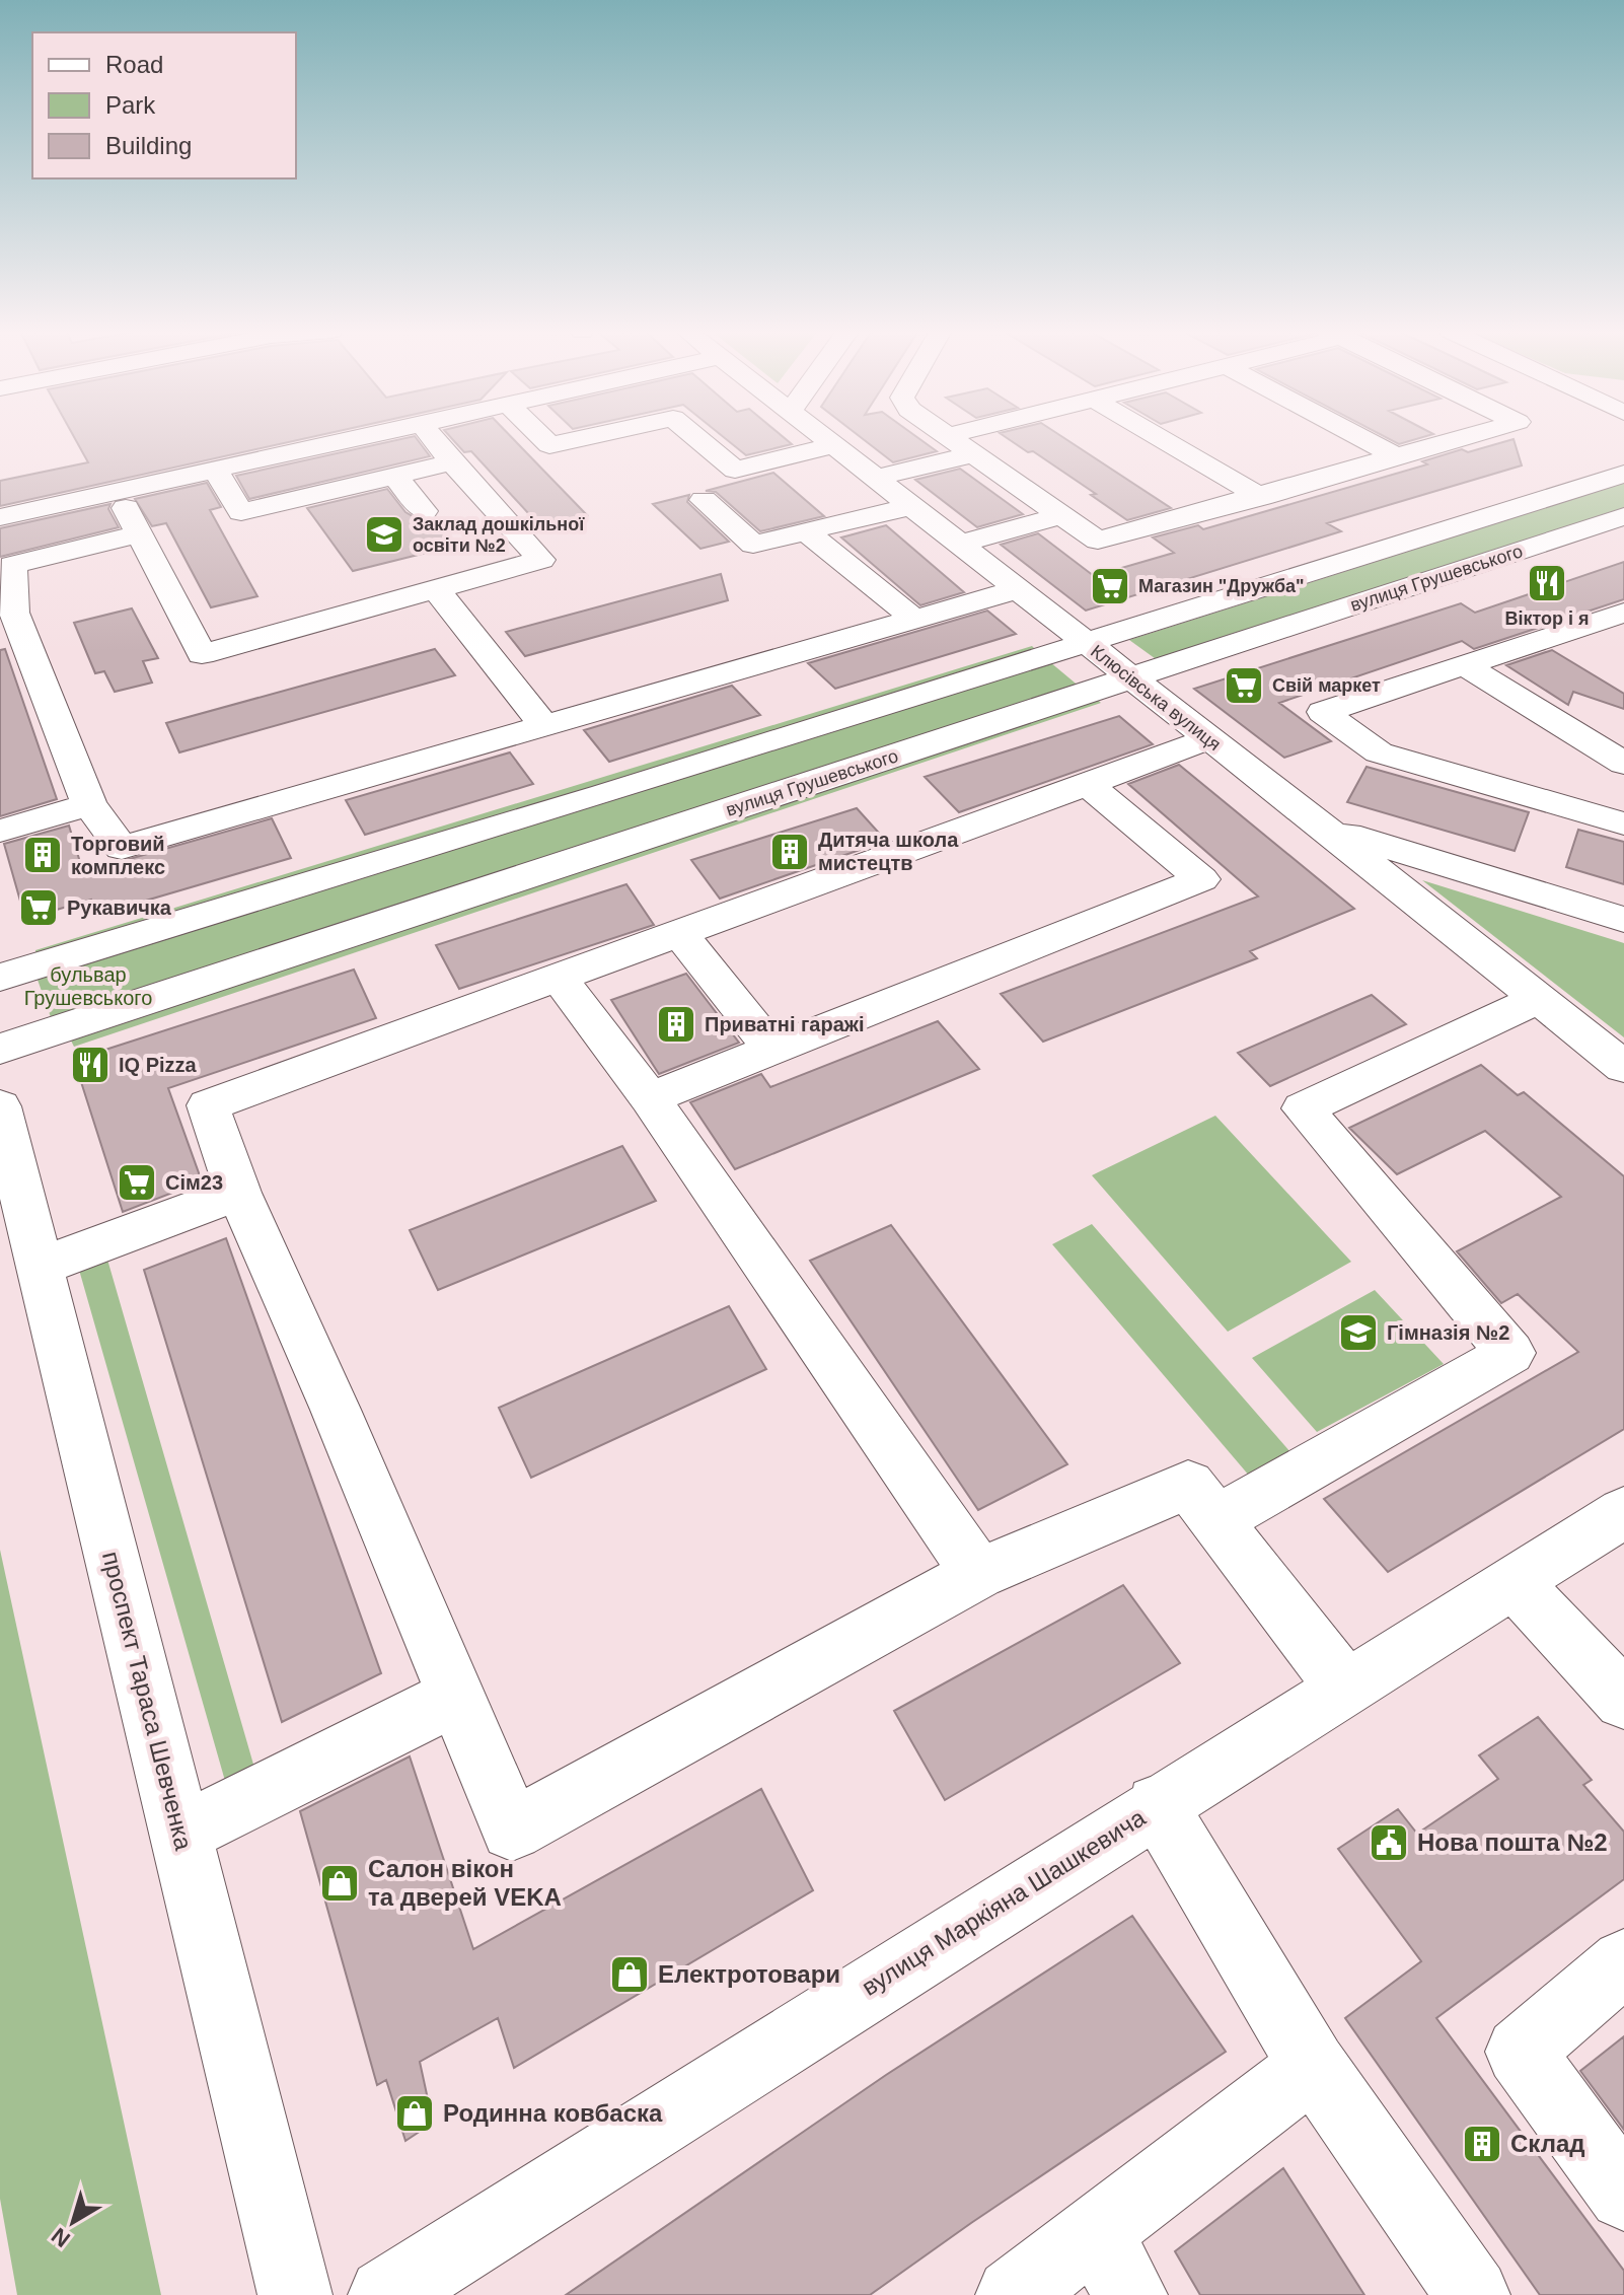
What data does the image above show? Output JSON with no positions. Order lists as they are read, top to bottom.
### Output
{
  "streets": {
    "street": [
      "вулиця Грушевського",
      "Клюсівська вулиця",
      "проспект Тараса Шевченка",
      "вулиця Маркіяна Шашкевича"
    ]
  },
  "crossings": [
    ["вулиця Грушевського", "Клюсівська вулиця"]
  ],
  "parks": ["бульвар Грушевського"],
  "places": {
    "school or university": ["Заклад дошкільної освіти №2", "Гімназія №2"],
    "restaurant": ["Віктор і я", "IQ Pizza"],
    "supermarket": [
      "Магазин \"Дружба\"",
      "Свiй маркет",
      "Рукавичка",
      "Сім23"
    ],
    "building": [
      "Дитяча школа мистецтв",
      "Торговий комплекс",
      "Приватні гаражі",
      "Склад"
    ],
    "public building": ["Нова пошта №2"],
    "shop": ["Салон вікон та дверей VEKA", "Електротовари", "Родинна ковбаска"]
  },
  "legend": ["Road", "Park", "Building"],
  "north": "bottom left"
}
